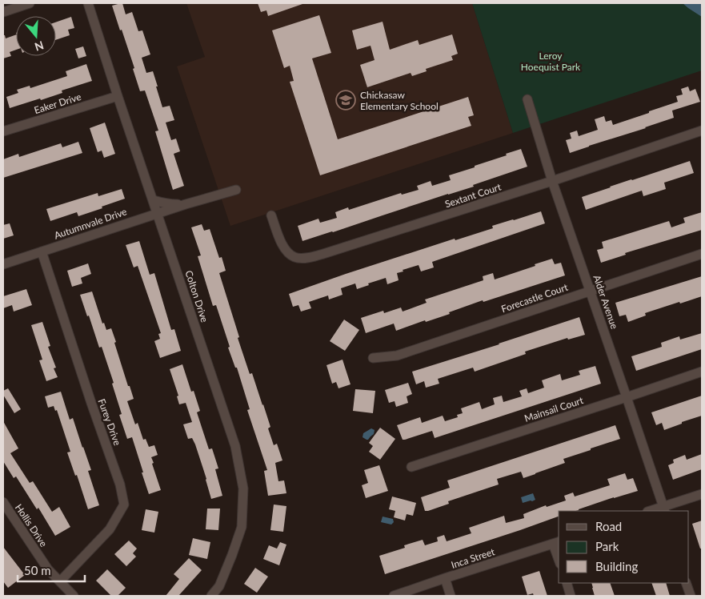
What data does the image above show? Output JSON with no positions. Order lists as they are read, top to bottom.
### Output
{
  "streets": {
    "street": [
      "Eaker Drive",
      "Sextant Court",
      "Autumnvale Drive",
      "Colton Drive",
      "Forecastle Court",
      "Alder Avenue",
      "Mainsail Court",
      "Furey Drive",
      "Hollis Drive",
      "Inca Street"
    ]
  },
  "crossings": [
    ["Eaker Drive", "Colton Drive"],
    ["Sextant Court", "Alder Avenue"],
    ["Autumnvale Drive", "Colton Drive"],
    ["Autumnvale Drive", "Furey Drive"],
    ["Forecastle Court", "Alder Avenue"],
    ["Alder Avenue", "Mainsail Court"],
    ["Furey Drive", "Hollis Drive"]
  ],
  "parks": ["Leroy Hoequist Park"],
  "places": {
    "school or university": ["Chickasaw Elementary School"]
  },
  "legend": ["Road", "Park", "Building"],
  "scale_bar": "50 m",
  "north": "bottom"
}
